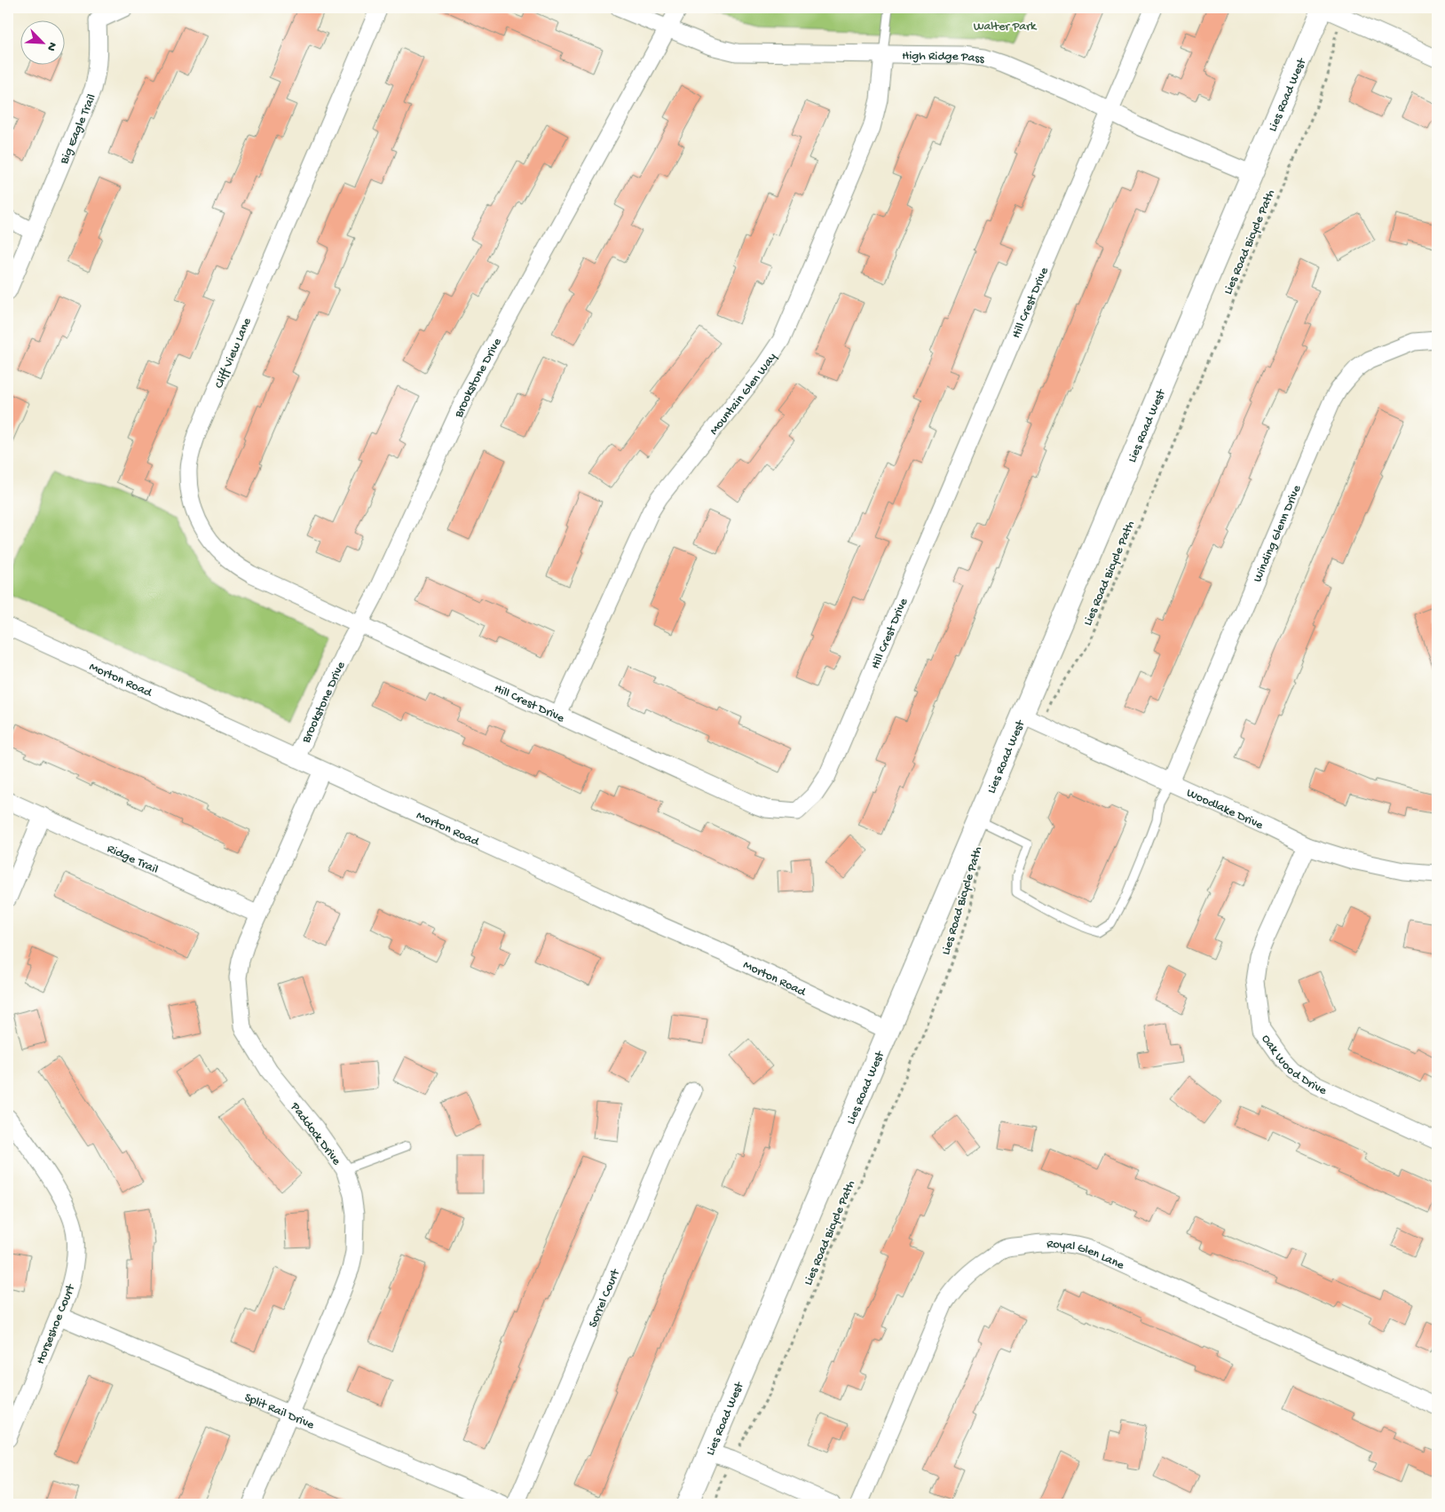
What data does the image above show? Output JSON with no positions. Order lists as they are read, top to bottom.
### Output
{
  "streets": {
    "street": [
      "High Ridge Pass",
      "Lies Road West",
      "Big Eagle Trail",
      "Hill Crest Drive",
      "Cliff View Lane",
      "Brookstone Drive",
      "Mountain Glen Way",
      "Winding Glenn Drive",
      "Morton Road",
      "Woodlake Drive",
      "Ridge Trail",
      "Oak Wood Drive",
      "Paddock Drive",
      "Royal Glen Lane",
      "Sorrel Court",
      "Horseshoe Court",
      "Split Rail Drive"
    ],
    "path": ["Lies Road Bicycle Path"]
  },
  "crossings": [
    ["High Ridge Pass", "Lies Road West"],
    ["High Ridge Pass", "Hill Crest Drive"],
    ["High Ridge Pass", "Brookstone Drive"],
    ["High Ridge Pass", "Mountain Glen Way"],
    ["Lies Road West", "Lies Road Bicycle Path"],
    ["Lies Road West", "Morton Road"],
    ["Lies Road West", "Woodlake Drive"],
    ["Lies Road Bicycle Path", "Woodlake Drive"],
    ["Hill Crest Drive", "Cliff View Lane"],
    ["Hill Crest Drive", "Brookstone Drive"],
    ["Hill Crest Drive", "Mountain Glen Way"],
    ["Cliff View Lane", "Brookstone Drive"],
    ["Brookstone Drive", "Morton Road"],
    ["Winding Glenn Drive", "Woodlake Drive"],
    ["Morton Road", "Paddock Drive"],
    ["Woodlake Drive", "Oak Wood Drive"],
    ["Ridge Trail", "Paddock Drive"],
    ["Paddock Drive", "Split Rail Drive"],
    ["Horseshoe Court", "Split Rail Drive"]
  ],
  "parks": ["Walter Park"],
  "north": "bottom right"
}
